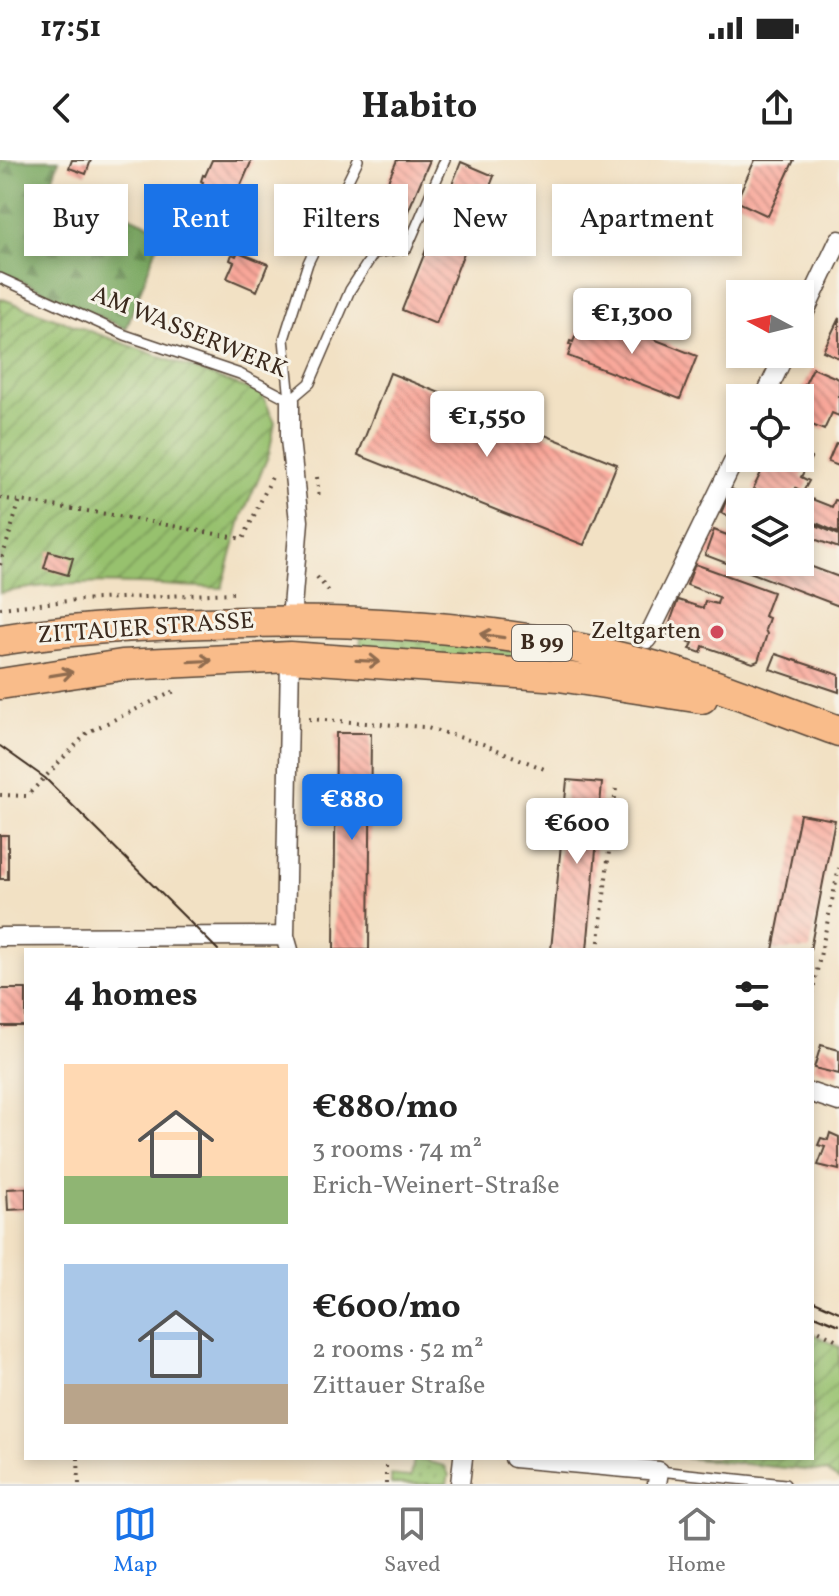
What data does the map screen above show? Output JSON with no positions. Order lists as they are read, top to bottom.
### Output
{
  "streets": {
    "main road": ["ZITTAUER STRASSE", "B 99"],
    "street": ["AM WASSERWERK"]
  },
  "crossings": [
    ["AM WASSERWERK", "ZITTAUER STRASSE"]
  ],
  "places": ["Zeltgarten"],
  "north": "left",
  "page": {
    "status": "17:51",
    "header": "Habito",
    "chip": [
      "Buy",
      "Rent",
      "Filters",
      "New",
      "Apartment"
    ],
    "price": [
      "€1,300",
      "€1,550",
      "€880",
      "€600"
    ],
    "heading": "4 homes",
    "list": [
      {
        "name": "€880/mo",
        "note": "3 rooms · 74 m² · Erich-Weinert-Straße"
      },
      {
        "name": "€600/mo",
        "note": "2 rooms · 52 m² · Zittauer Straße"
      }
    ],
    "tabs": ["Map", "Saved", "Home"]
  }
}
